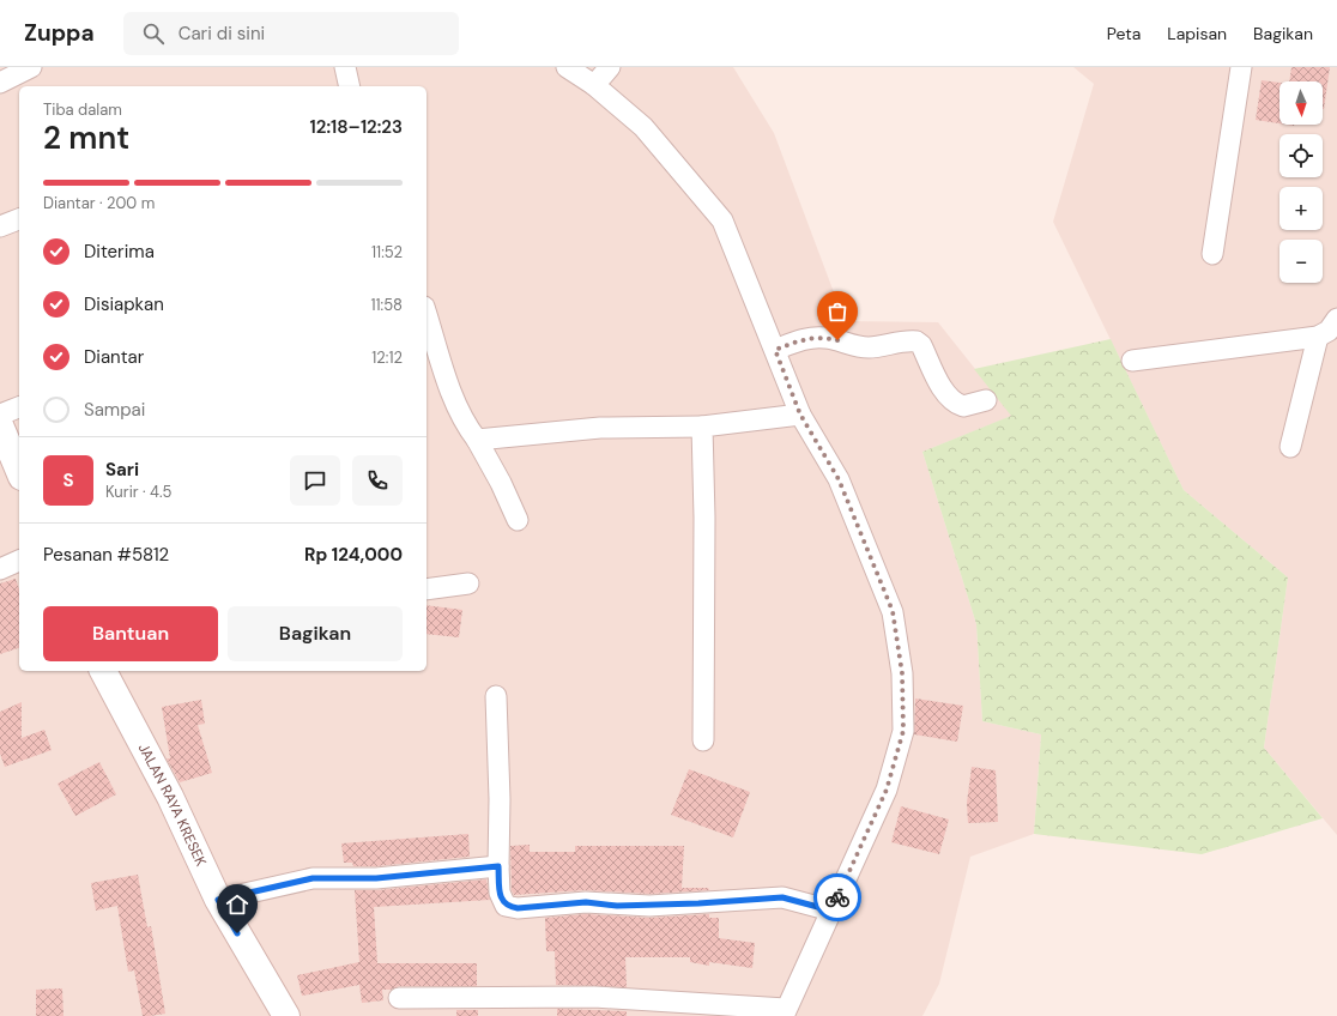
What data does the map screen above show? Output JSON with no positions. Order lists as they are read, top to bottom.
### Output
{
  "streets": {
    "main road": ["JALAN RAYA KRESEK"]
  },
  "north": "bottom",
  "page": {
    "header": "Zuppa",
    "search": "Cari di sini",
    "nav": ["Peta", "Lapisan", "Bagikan"],
    "map_buttons": ["+", "−"],
    "heading": ["2 mnt", "Tiba dalam", "12:18–12:23"],
    "panel": [
      "Sari",
      "Kurir · 4.5",
      "Pesanan #5812",
      "Rp 124,000"
    ],
    "bar": "Diantar · 200 m",
    "list": [
      ["Diterima", "11:52"],
      ["Disiapkan", "11:58"],
      ["Diantar", "12:12"],
      "Sampai"
    ],
    "round": "S",
    "buttons": ["Bantuan", "Bagikan"]
  }
}
